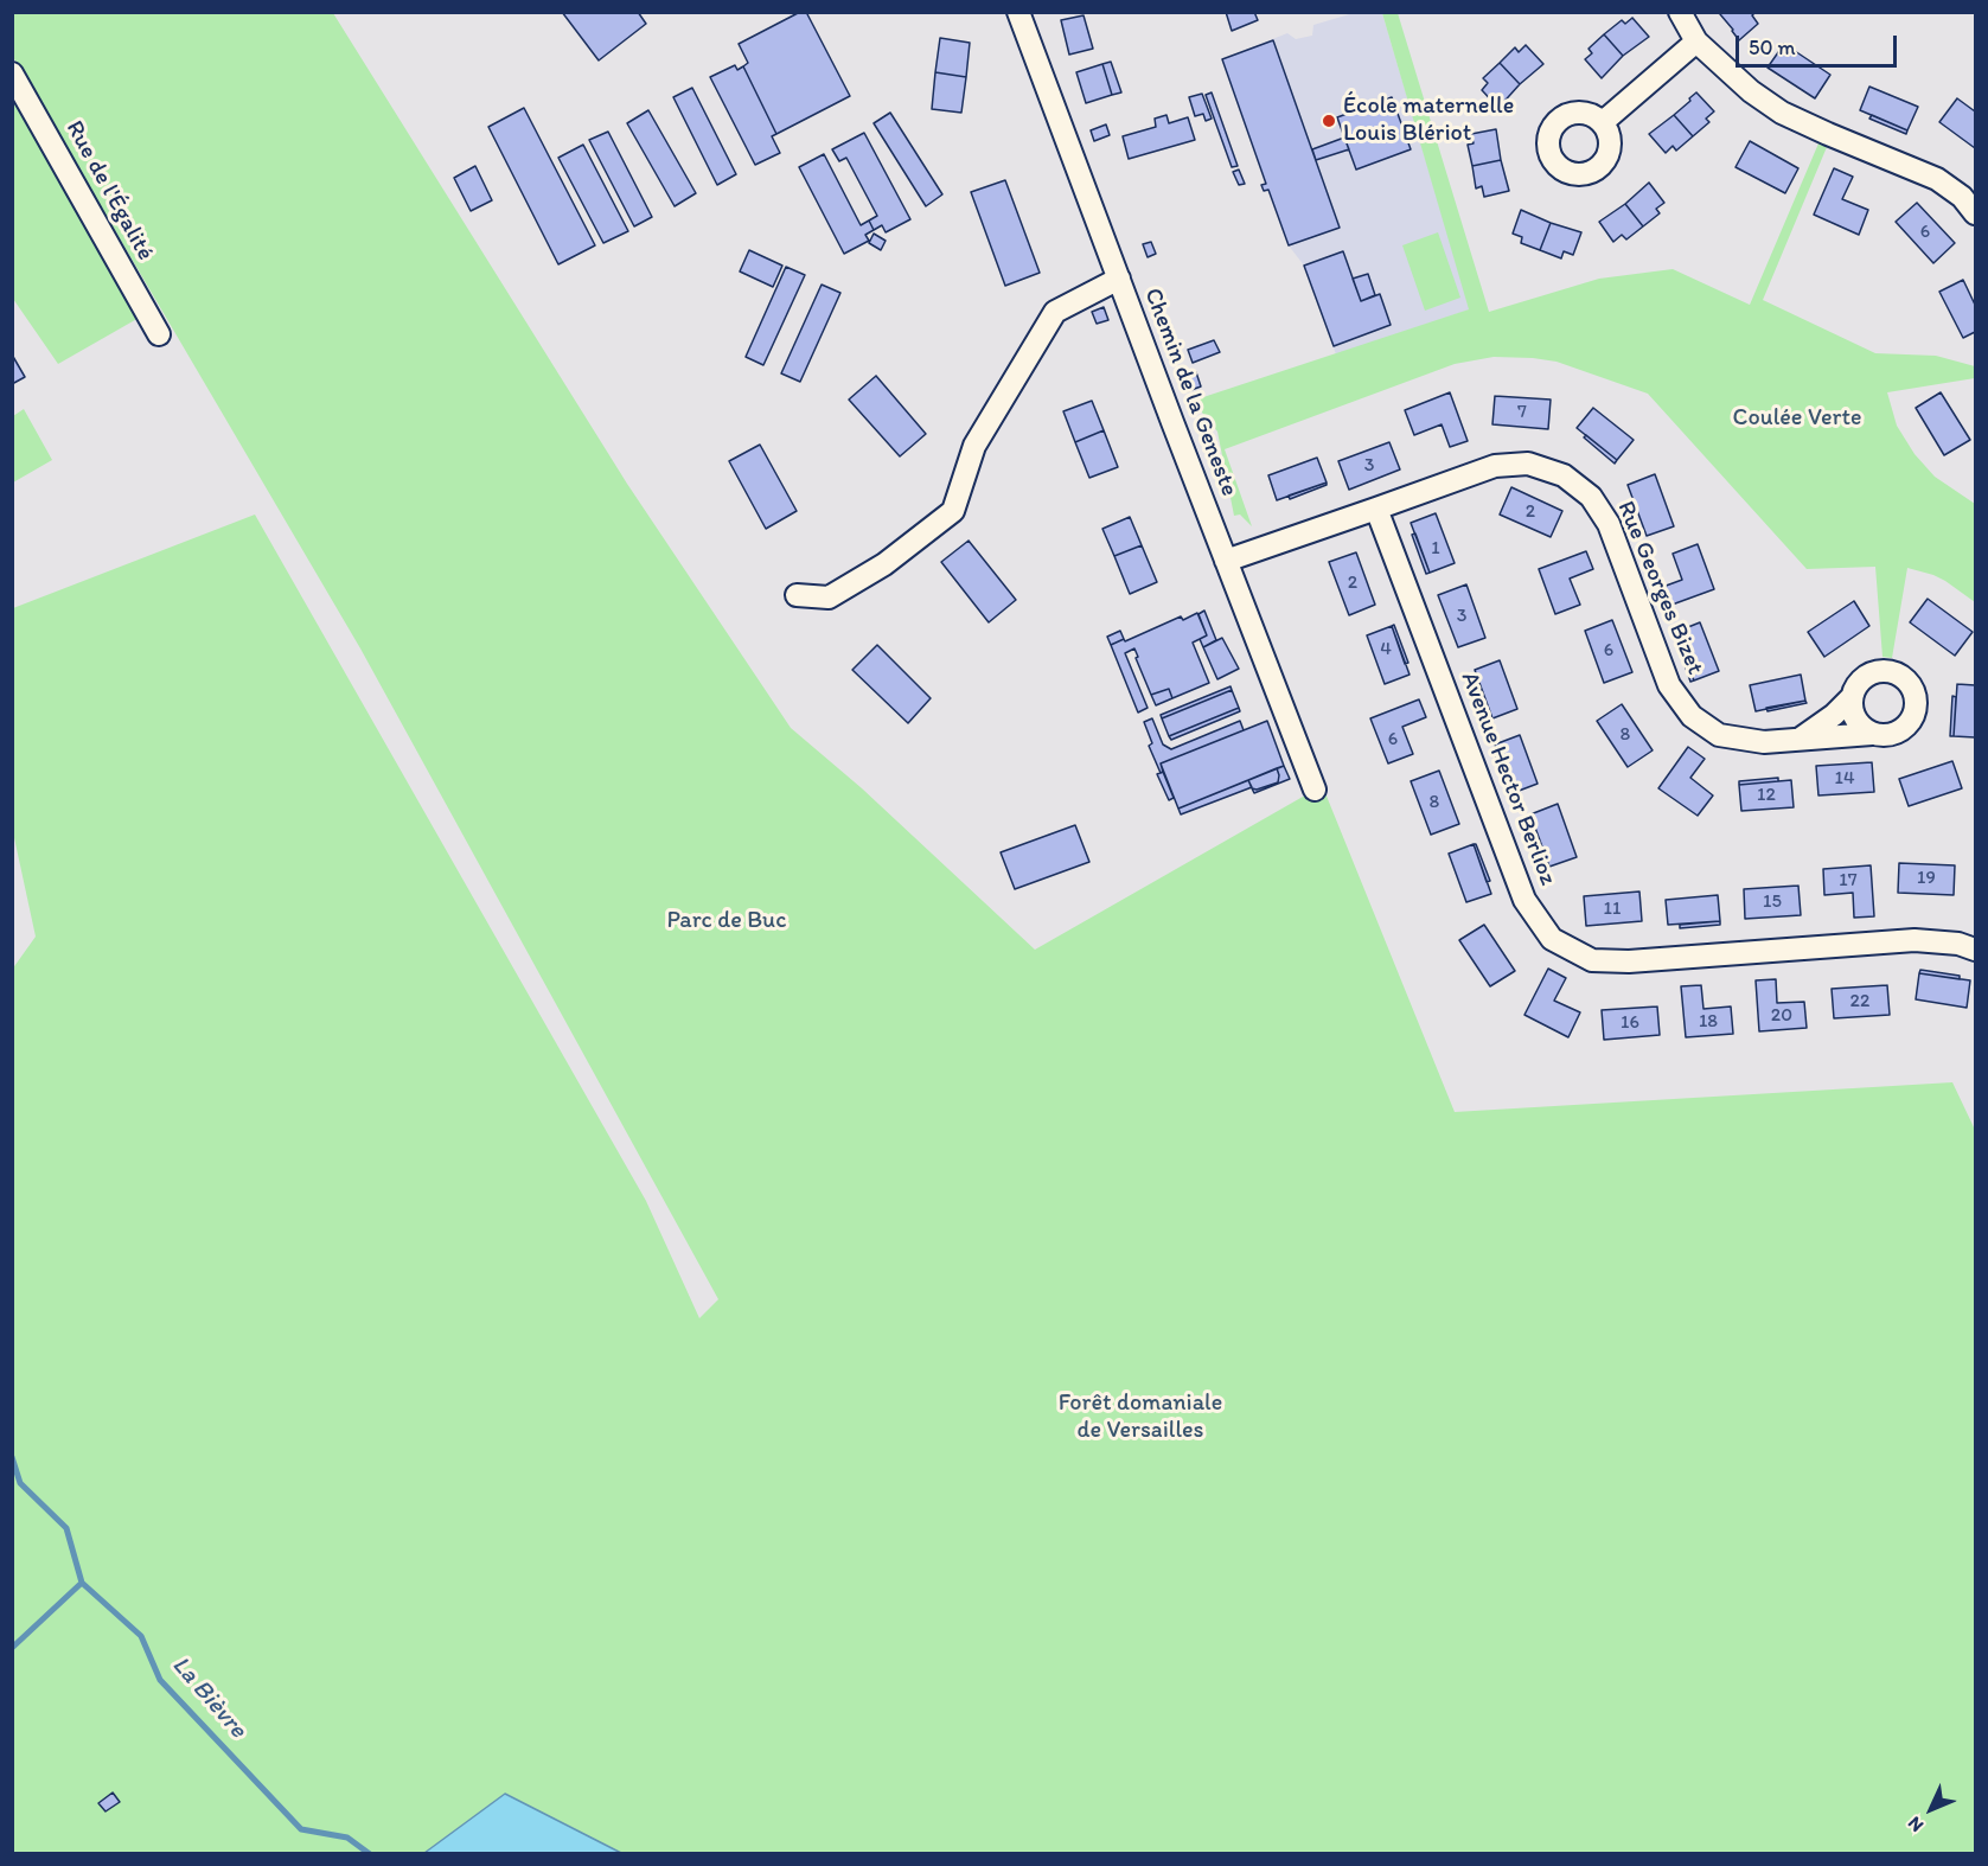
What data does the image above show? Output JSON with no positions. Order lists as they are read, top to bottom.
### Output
{
  "streets": {
    "street": [
      "Rue de l'Égalité",
      "Chemin de la Geneste",
      "Rue Georges Bizet",
      "Avenue Hector Berlioz"
    ]
  },
  "crossings": [
    ["Chemin de la Geneste", "Rue Georges Bizet"],
    ["Rue Georges Bizet", "Avenue Hector Berlioz"]
  ],
  "water": ["La Bièvre"],
  "parks": ["Coulée Verte", "Parc de Buc", "Forêt domaniale de Versailles"],
  "places": ["École maternelle Louis Blériot"],
  "house_numbers": [
    "6",
    "7",
    "3",
    "2",
    "1",
    "2",
    "3",
    "4",
    "6",
    "8",
    "6",
    "14",
    "12",
    "8",
    "19",
    "17",
    "15",
    "11",
    "22",
    "20",
    "18",
    "16"
  ],
  "scale_bar": "50 m",
  "north": "bottom left"
}
